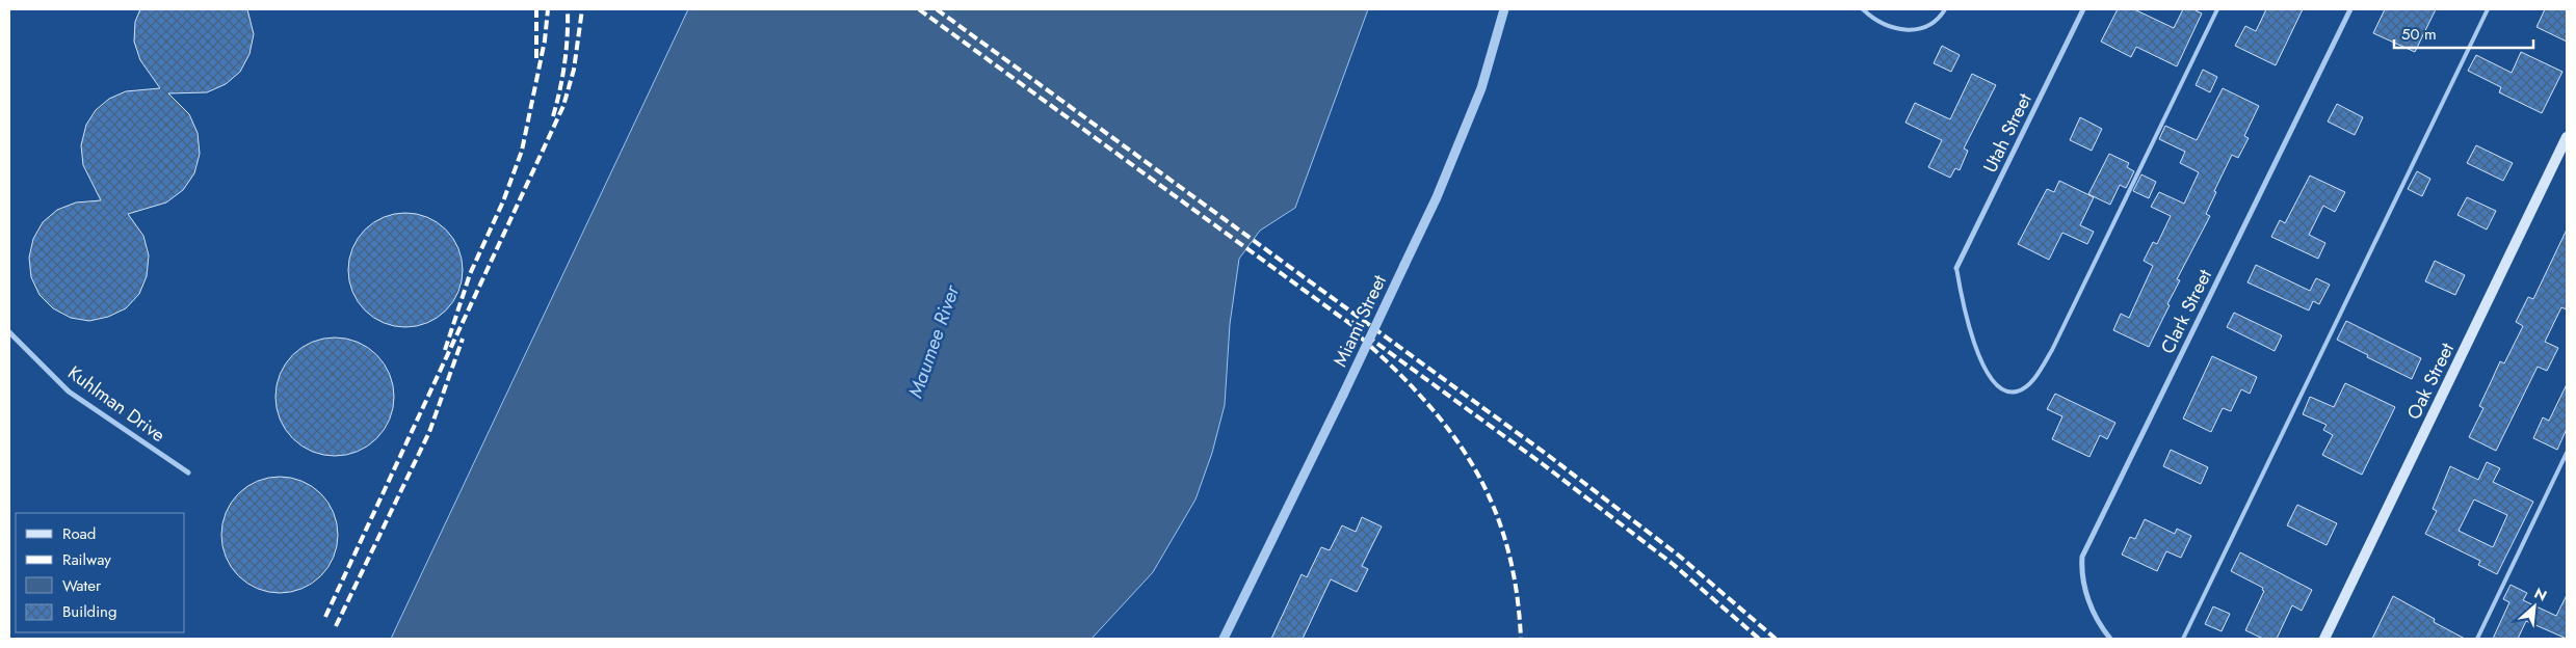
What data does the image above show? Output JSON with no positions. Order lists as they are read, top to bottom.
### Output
{
  "streets": {
    "main road": ["Oak Street"],
    "street": [
      "Utah Street",
      "Clark Street",
      "Miami Street",
      "Kuhlman Drive"
    ]
  },
  "water": ["Maumee River"],
  "legend": [
    "Road",
    "Railway",
    "Water",
    "Building"
  ],
  "scale_bar": "50 m",
  "north": "top right"
}
